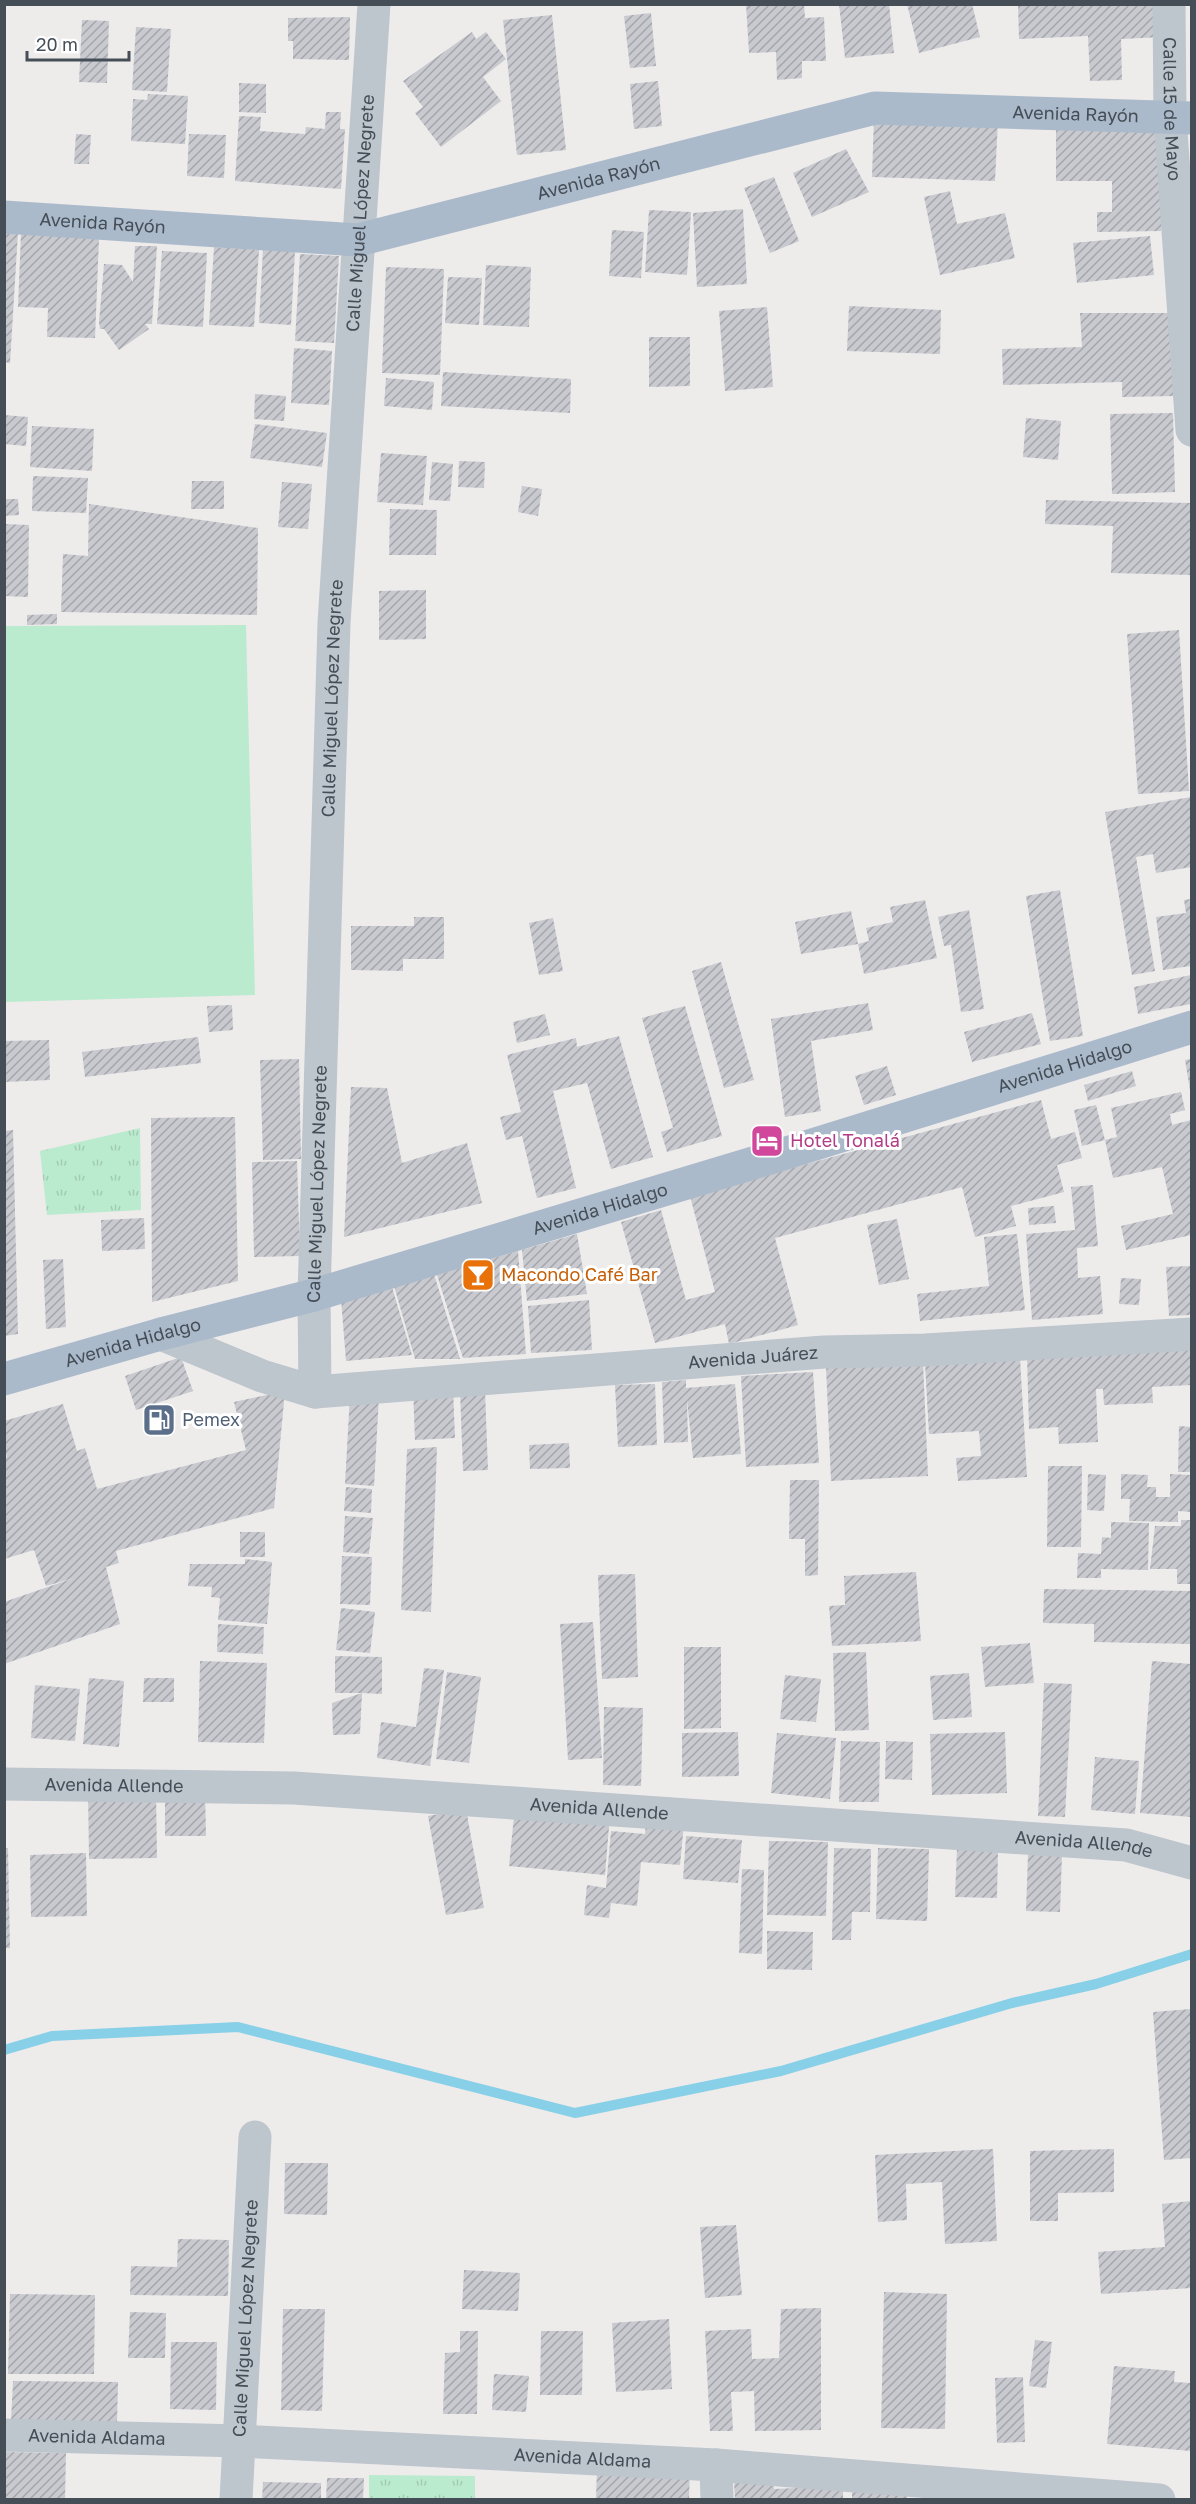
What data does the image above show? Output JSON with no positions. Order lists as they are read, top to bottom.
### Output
{
  "streets": {
    "main road": ["Avenida Rayón", "Avenida Hidalgo"],
    "street": [
      "Calle 15 de Mayo",
      "Calle Miguel López Negrete",
      "Avenida Juárez",
      "Avenida Allende",
      "Avenida Aldama"
    ]
  },
  "crossings": [
    ["Calle 15 de Mayo", "Avenida Rayón"],
    ["Avenida Rayón", "Calle Miguel López Negrete"],
    ["Calle Miguel López Negrete", "Avenida Hidalgo"],
    ["Calle Miguel López Negrete", "Avenida Juárez"],
    ["Calle Miguel López Negrete", "Avenida Aldama"]
  ],
  "places": {
    "hotel": ["Hotel Tonalá"],
    "bar": ["Macondo Café Bar"],
    "fuel station": ["Pemex"]
  },
  "scale_bar": "20 m"
}
